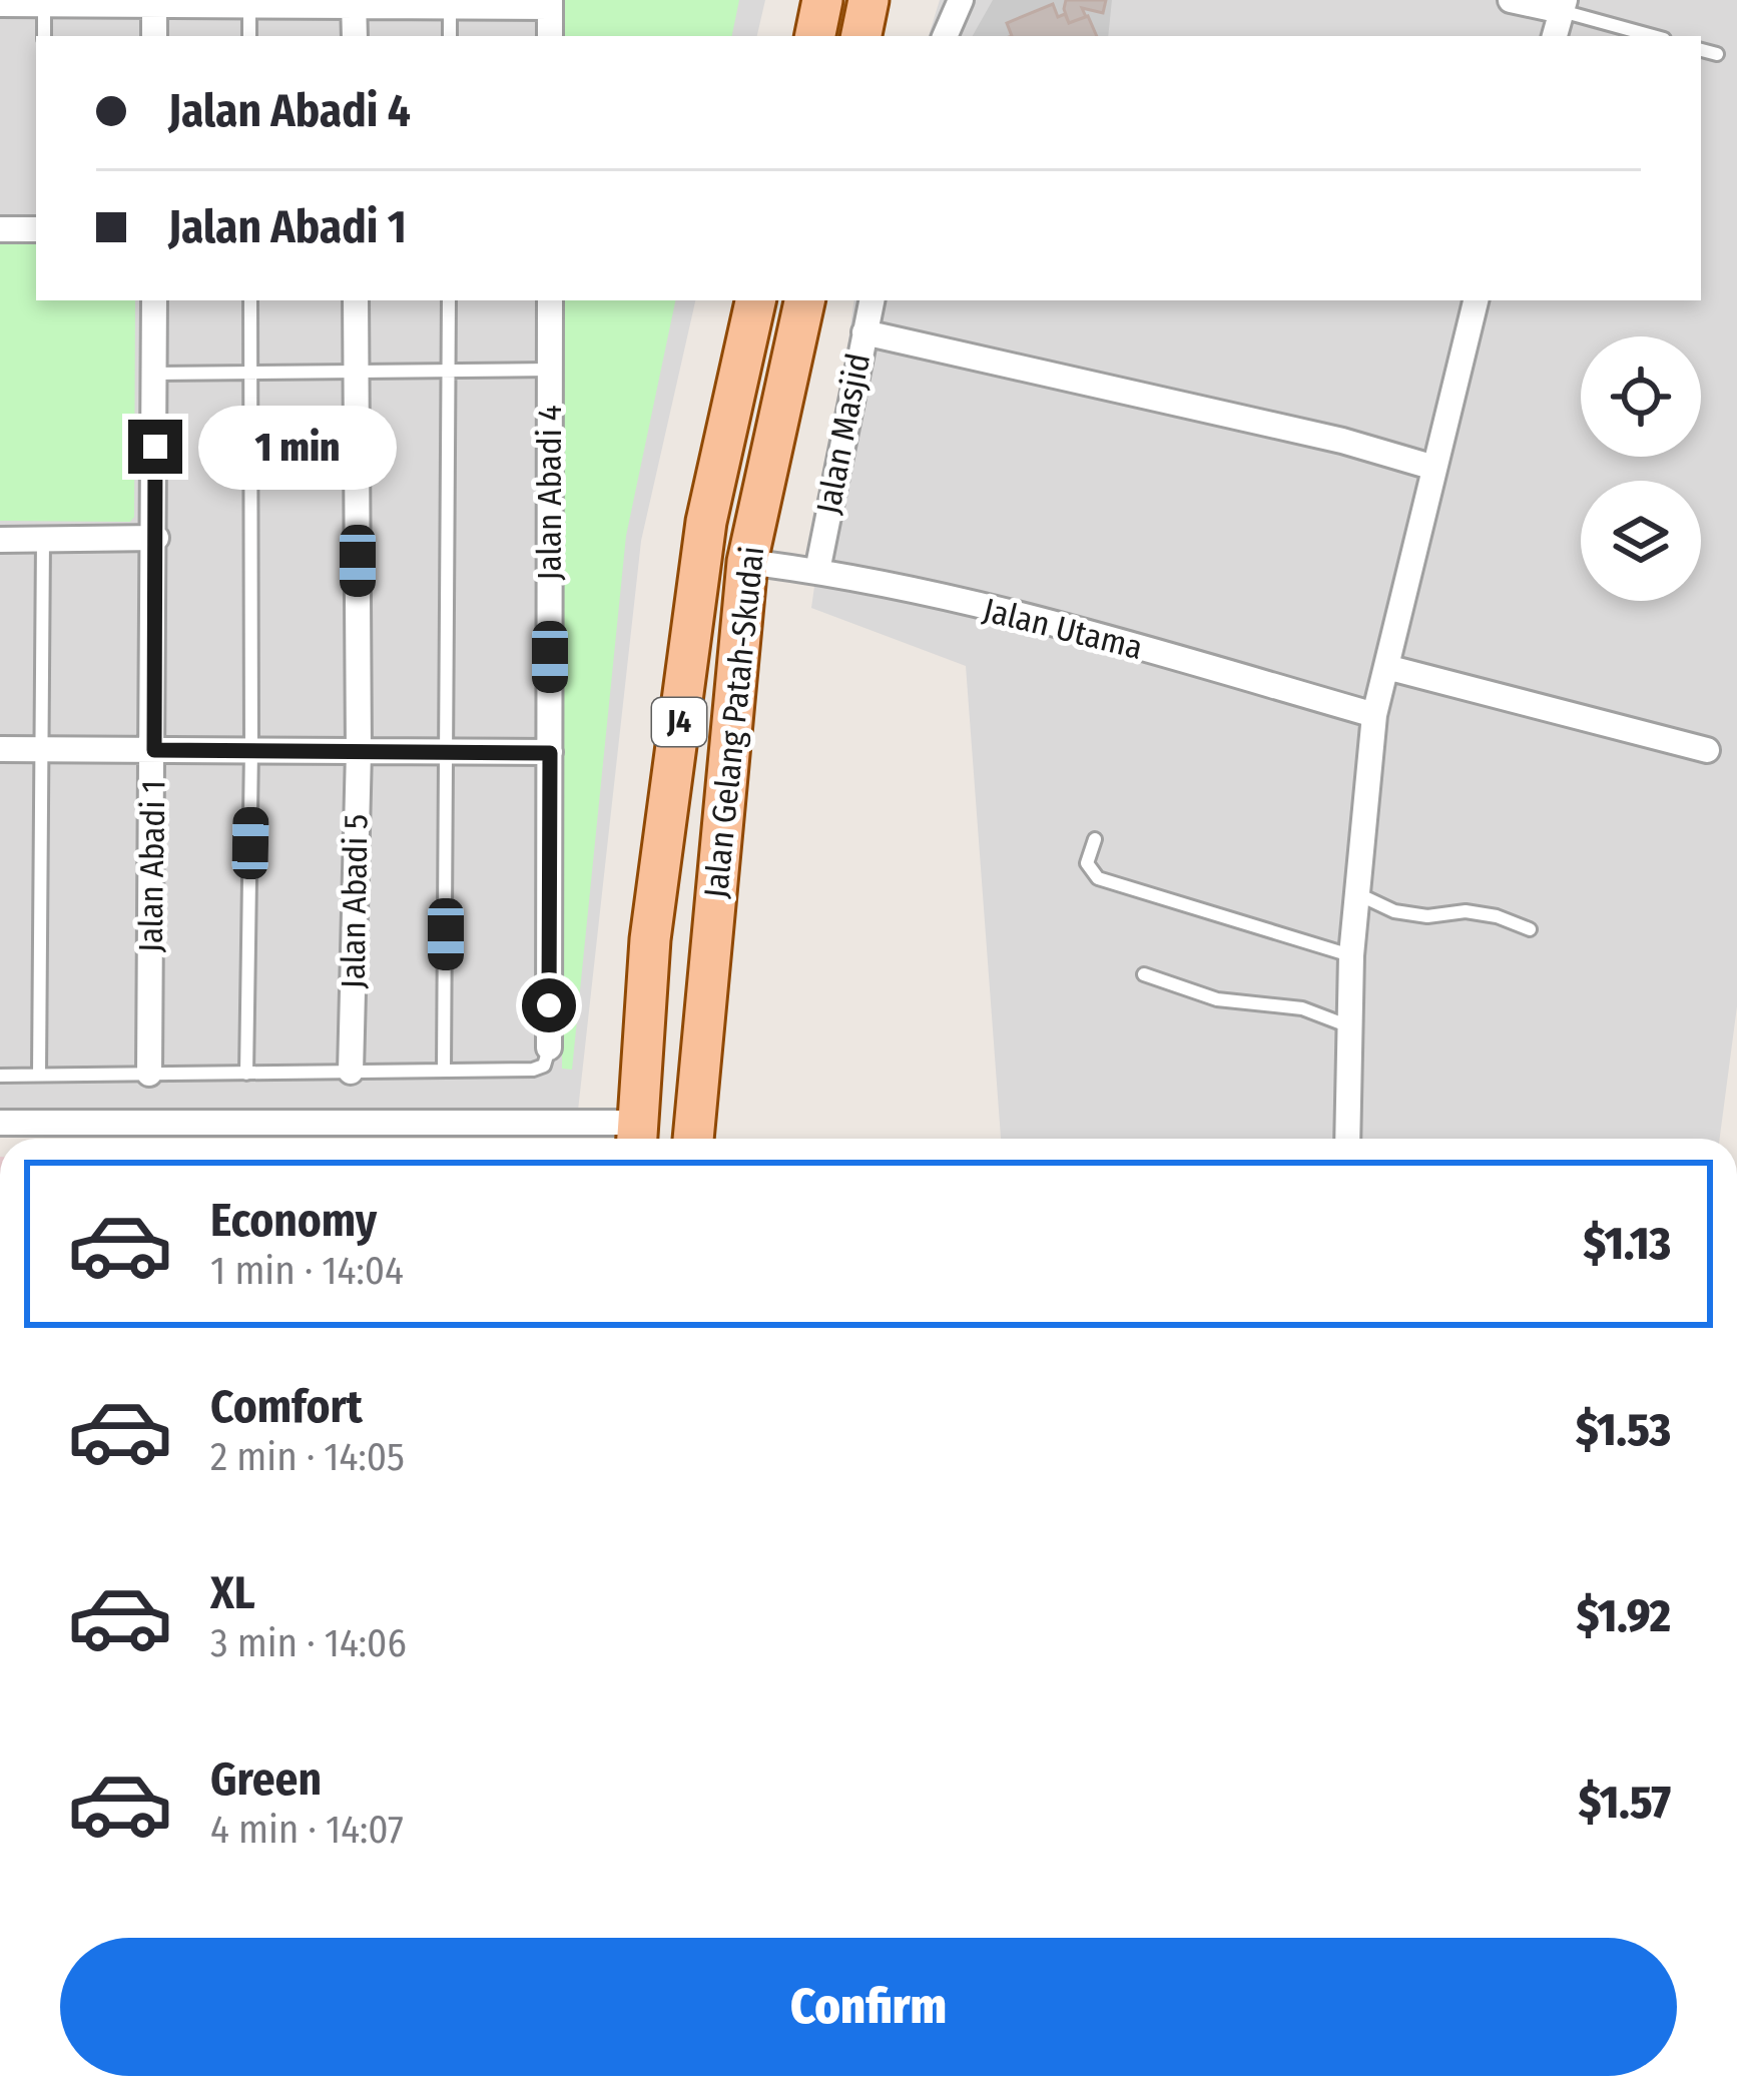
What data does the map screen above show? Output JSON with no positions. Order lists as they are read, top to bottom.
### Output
{
  "streets": {
    "main road": ["J4", "Jalan Gelang Patah-Skudai"],
    "street": [
      "Jalan Masjid",
      "Jalan Abadi 4",
      "Jalan Utama",
      "Jalan Abadi 1",
      "Jalan Abadi 5"
    ]
  },
  "crossings": [
    ["Jalan Masjid", "Jalan Utama"],
    ["Jalan Utama", "Jalan Gelang Patah-Skudai"]
  ],
  "page": {
    "banner": ["Jalan Abadi 4", "Jalan Abadi 1"],
    "bubble": "1 min",
    "list": [
      {
        "name": "Economy",
        "note": "1 min · 14:04",
        "value": "$1.13"
      },
      {
        "name": "Comfort",
        "note": "2 min · 14:05",
        "value": "$1.53"
      },
      {
        "name": "XL",
        "note": "3 min · 14:06",
        "value": "$1.92"
      },
      {
        "name": "Green",
        "note": "4 min · 14:07",
        "value": "$1.57"
      }
    ],
    "buttons": "Confirm"
  }
}
